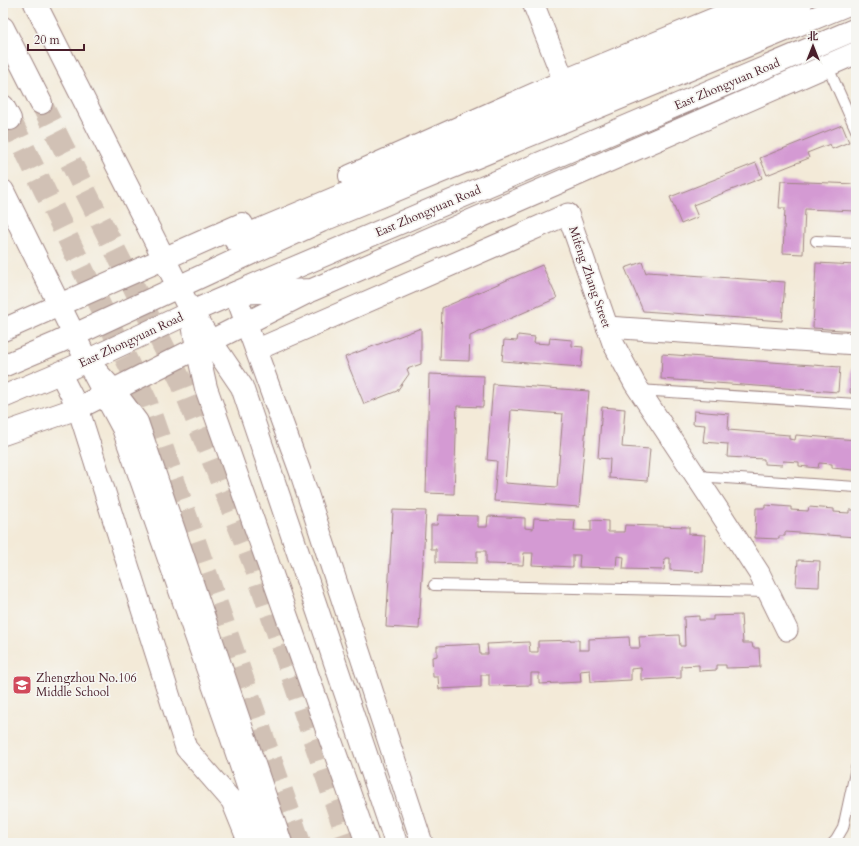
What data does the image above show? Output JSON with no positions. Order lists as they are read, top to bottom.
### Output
{
  "streets": {
    "main road": ["East Zhongyuan Road"],
    "street": ["Mifeng Zhang Street"]
  },
  "places": {
    "school or university": ["Zhengzhou No.106 Middle School"]
  },
  "scale_bar": "20 m",
  "north": "top"
}
